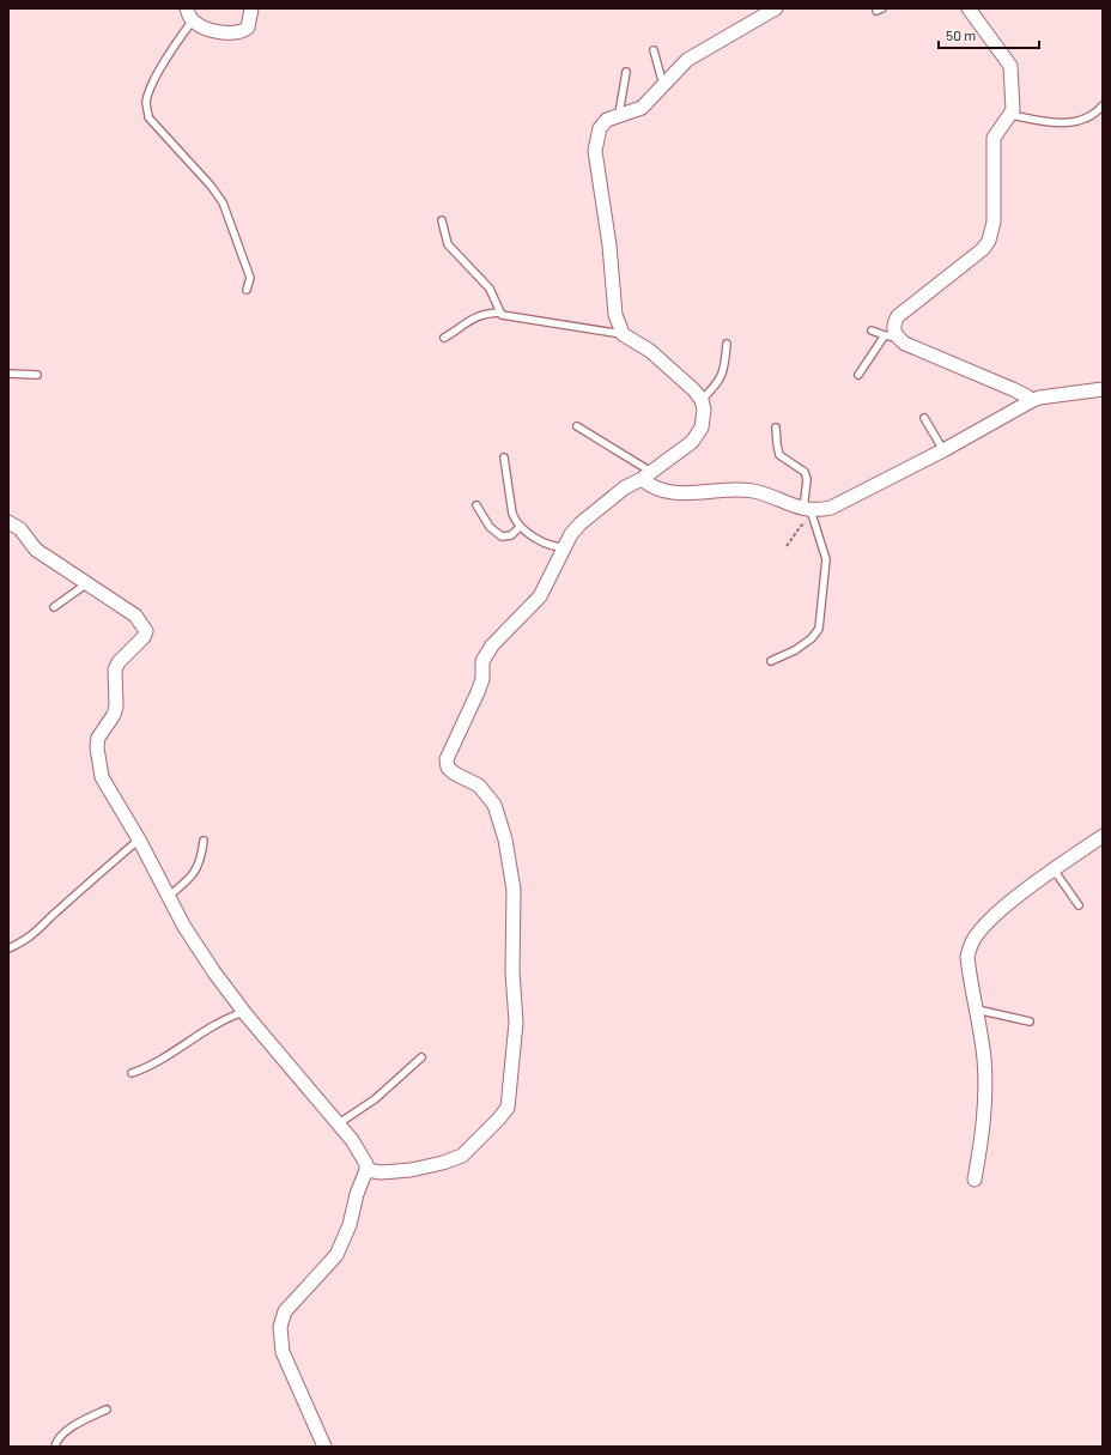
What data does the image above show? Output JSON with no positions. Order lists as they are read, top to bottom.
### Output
{
  "scale_bar": "50 m"
}
